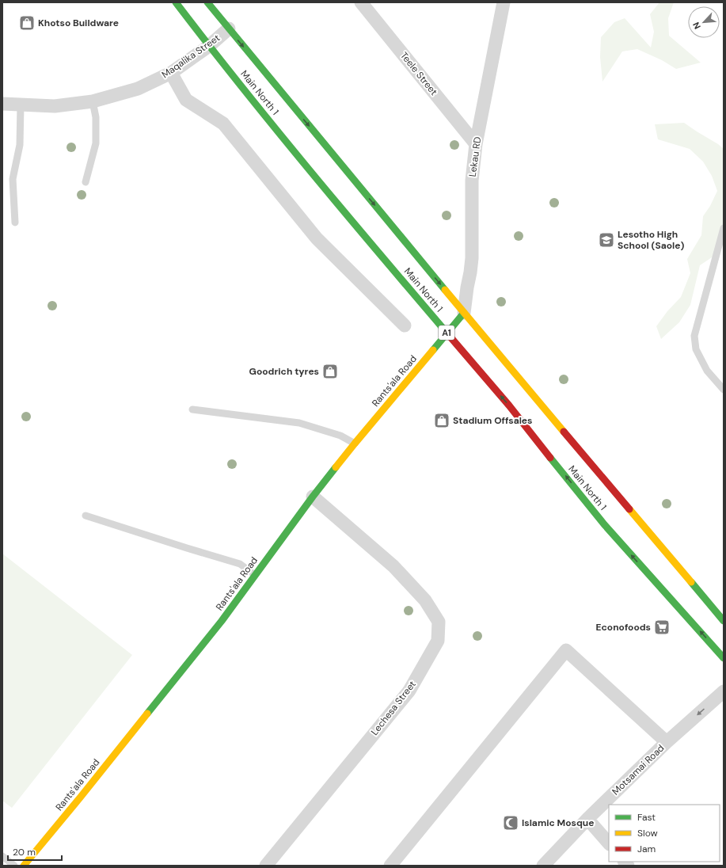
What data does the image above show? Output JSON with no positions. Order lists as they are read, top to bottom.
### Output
{
  "streets": {
    "main road": ["Main North 1", "A1", "Rants'ala Road"],
    "street": [
      "Maqalika Street",
      "Teele Street",
      "Lekau RD",
      "Lechesa Street",
      "Motsamai Road"
    ]
  },
  "crossings": [
    ["Maqalika Street", "Main North 1"],
    ["Teele Street", "Lekau RD"],
    ["Main North 1", "Lekau RD"],
    ["Main North 1", "Rants'ala Road"],
    ["Lekau RD", "Rants'ala Road"],
    ["Rants'ala Road", "Lechesa Street"]
  ],
  "places": {
    "shop": ["Khotso Buildware", "Goodrich tyres", "Stadium Offsales"],
    "school or university": ["Lesotho High School (Saole)"],
    "supermarket": ["Econofoods"],
    "mosque": ["Islamic Mosque"]
  },
  "legend": ["Fast", "Slow", "Jam"],
  "scale_bar": "20 m",
  "north": "bottom left"
}
